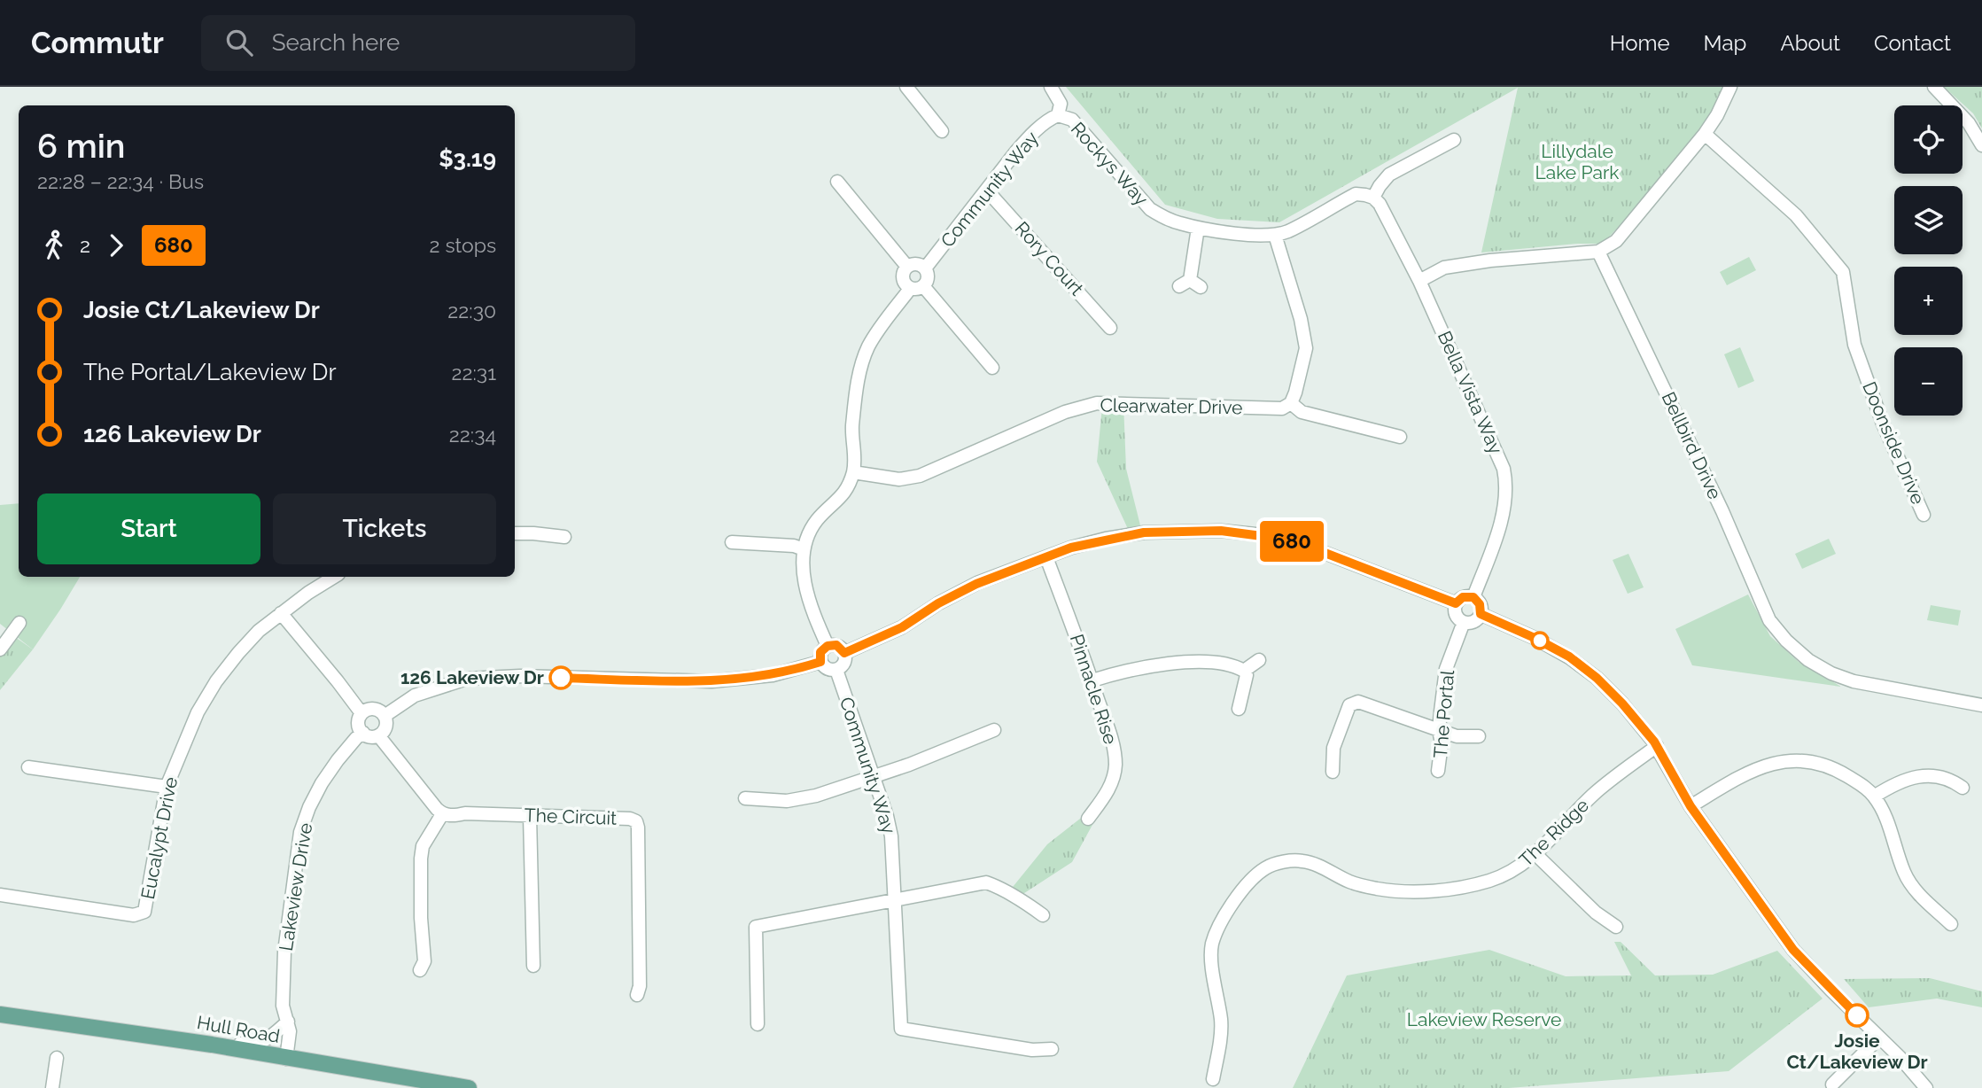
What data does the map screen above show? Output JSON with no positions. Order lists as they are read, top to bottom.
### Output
{
  "streets": {
    "main road": ["Hull Road"],
    "street": [
      "Rockys Way",
      "Community Way",
      "Rory Court",
      "Bella Vista Way",
      "Clearwater Drive",
      "Doonside Drive",
      "Bellbird Drive",
      "Pinnacle Rise",
      "The Portal",
      "The Circuit",
      "The Ridge",
      "Eucalypt Drive",
      "Lakeview Drive"
    ]
  },
  "crossings": [
    ["Rockys Way", "Community Way"],
    ["Rockys Way", "Bella Vista Way"],
    ["Community Way", "Rory Court"],
    ["Bella Vista Way", "The Portal"],
    ["Lakeview Drive", "Hull Road"]
  ],
  "parks": ["Lillydale Lake Park", "Lakeview Reserve"],
  "places": ["126 Lakeview Dr", "Josie Ct/Lakeview Dr"],
  "lines": ["bus line 680"],
  "page": {
    "header": "Commutr",
    "search": "Search here",
    "nav": [
      "Home",
      "Map",
      "About",
      "Contact"
    ],
    "on_map": "680",
    "map_buttons": ["+", "−"],
    "heading": ["6 min", "22:28 – 22:34 · Bus", "$3.19"],
    "legs": ["2", "680", "2 stops"],
    "list": [
      {
        "name": "Josie Ct/Lakeview Dr",
        "value": "22:30"
      },
      {
        "name": "The Portal/Lakeview Dr",
        "value": "22:31"
      },
      {
        "name": "126 Lakeview Dr",
        "value": "22:34"
      }
    ],
    "buttons": ["Start", "Tickets"]
  }
}
